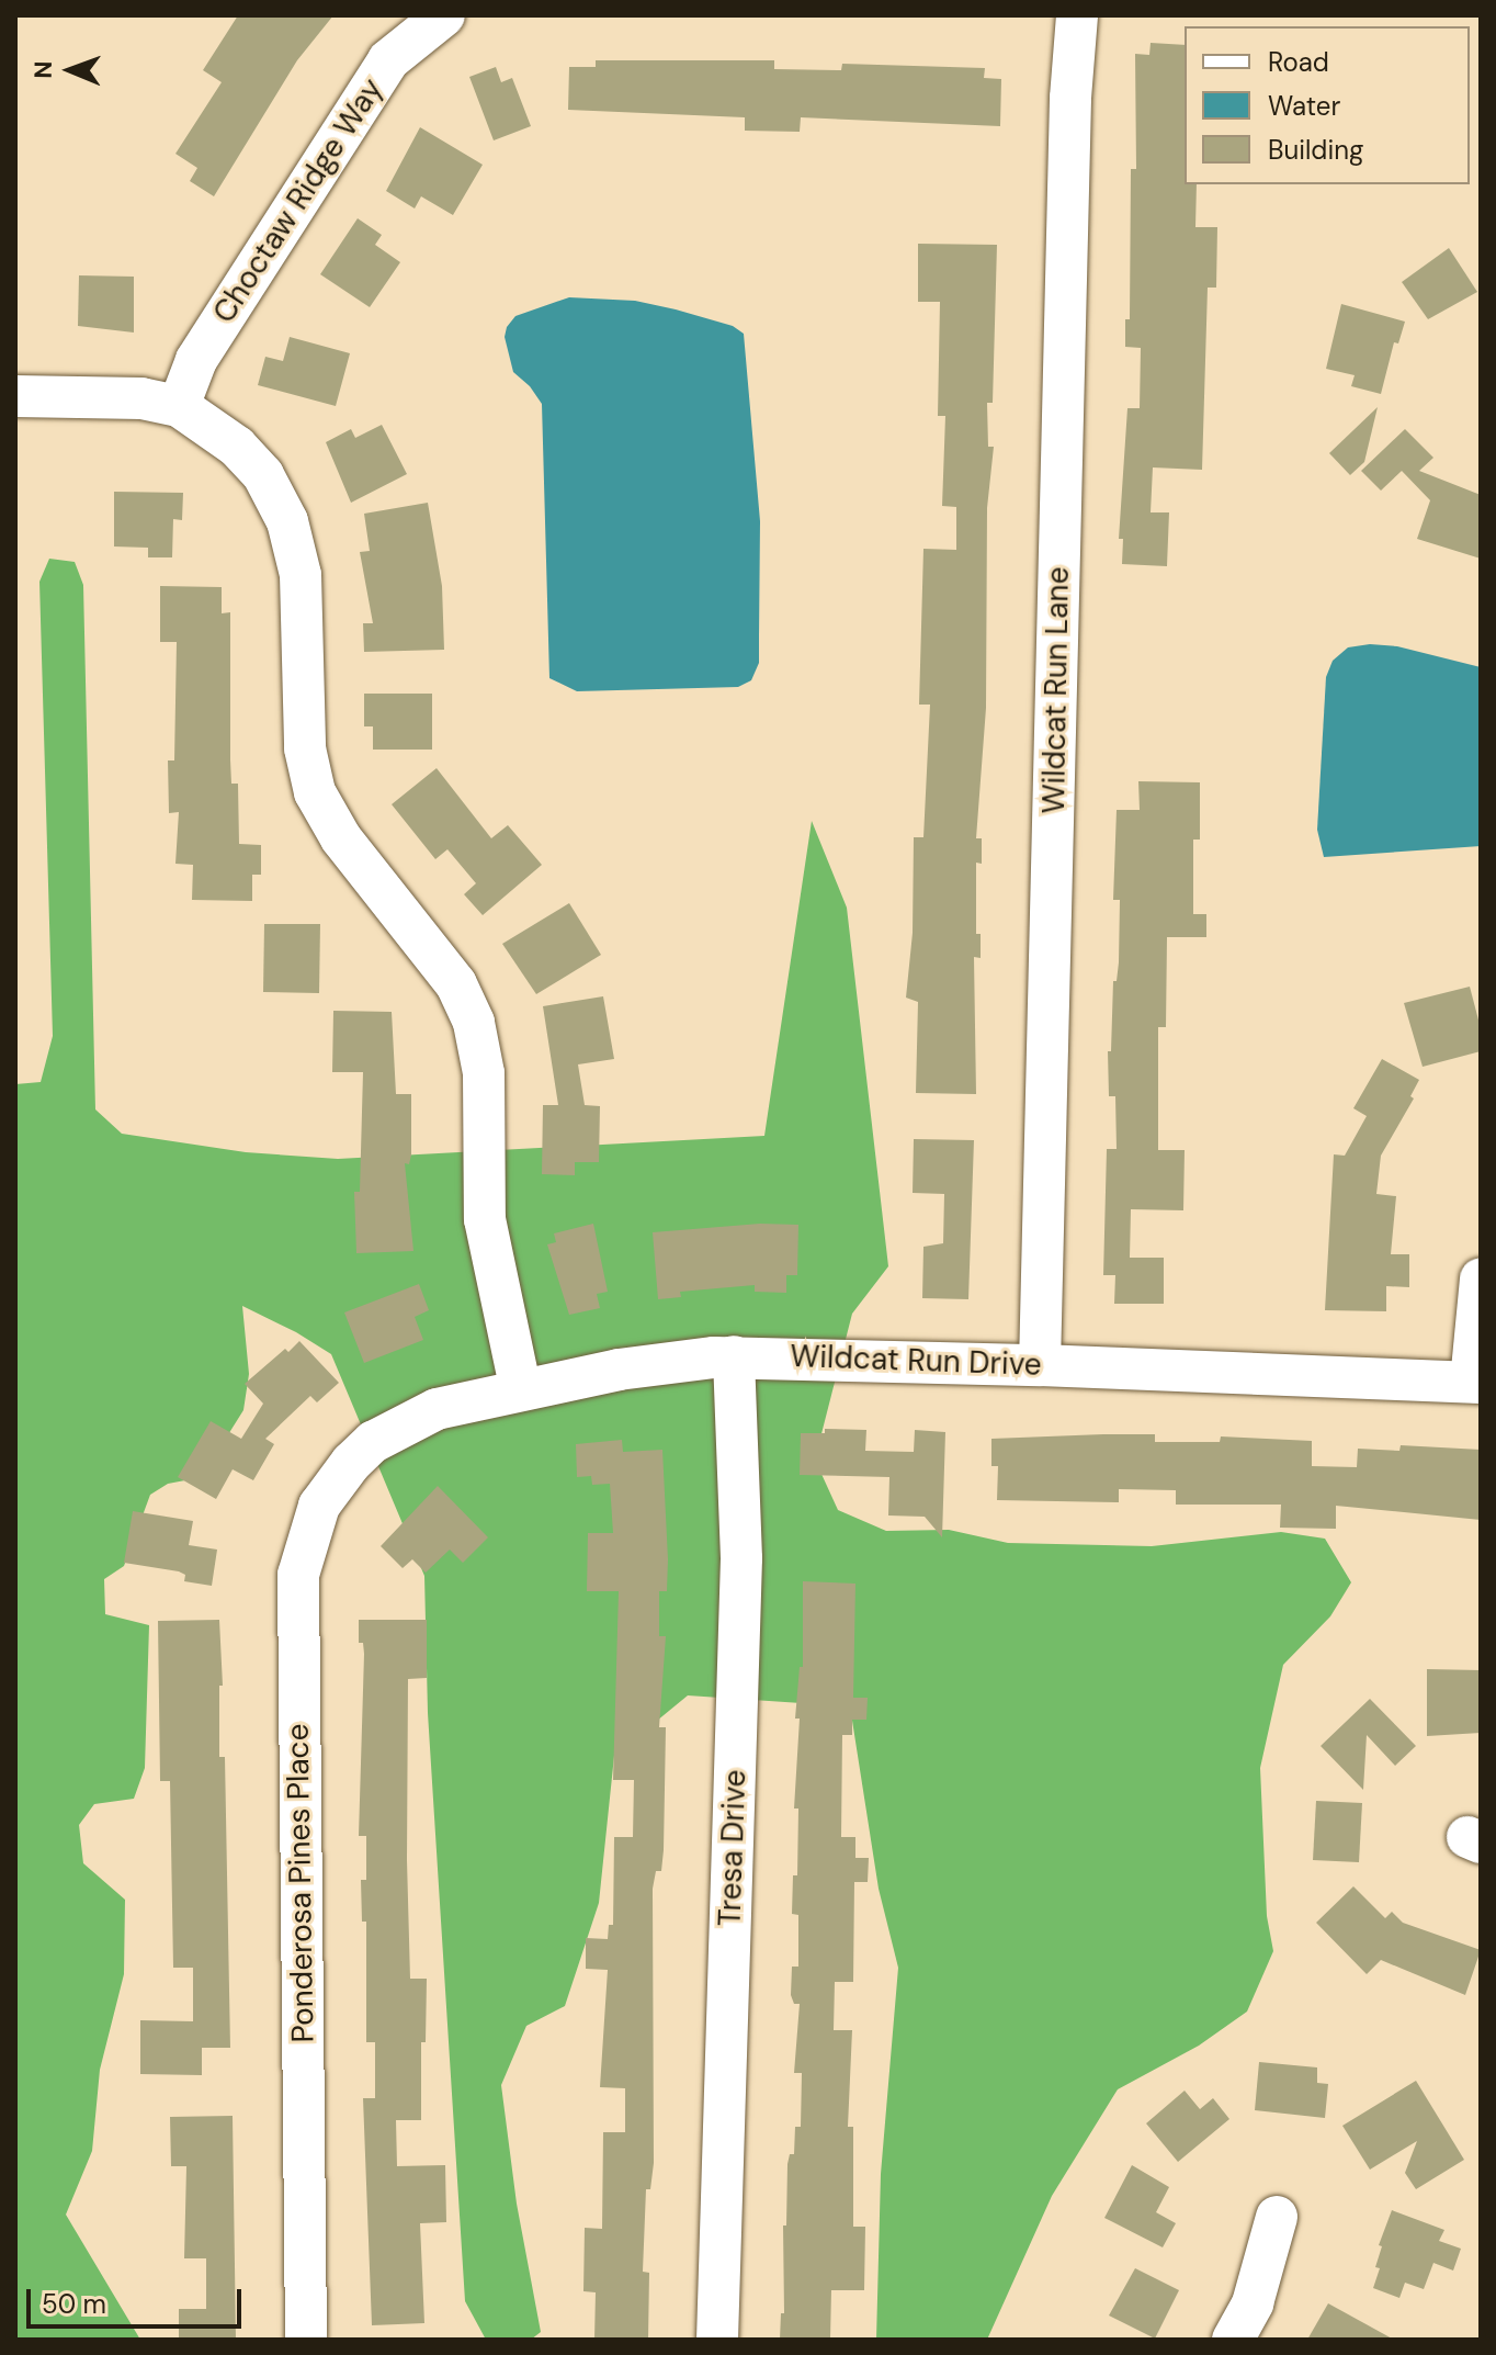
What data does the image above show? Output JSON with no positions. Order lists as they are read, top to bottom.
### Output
{
  "streets": {
    "street": [
      "Choctaw Ridge Way",
      "Wildcat Run Lane",
      "Wildcat Run Drive",
      "Tresa Drive",
      "Ponderosa Pines Place"
    ]
  },
  "crossings": [
    ["Wildcat Run Lane", "Wildcat Run Drive"],
    ["Wildcat Run Drive", "Tresa Drive"],
    ["Wildcat Run Drive", "Ponderosa Pines Place"]
  ],
  "legend": ["Road", "Water", "Building"],
  "scale_bar": "50 m",
  "north": "left"
}
